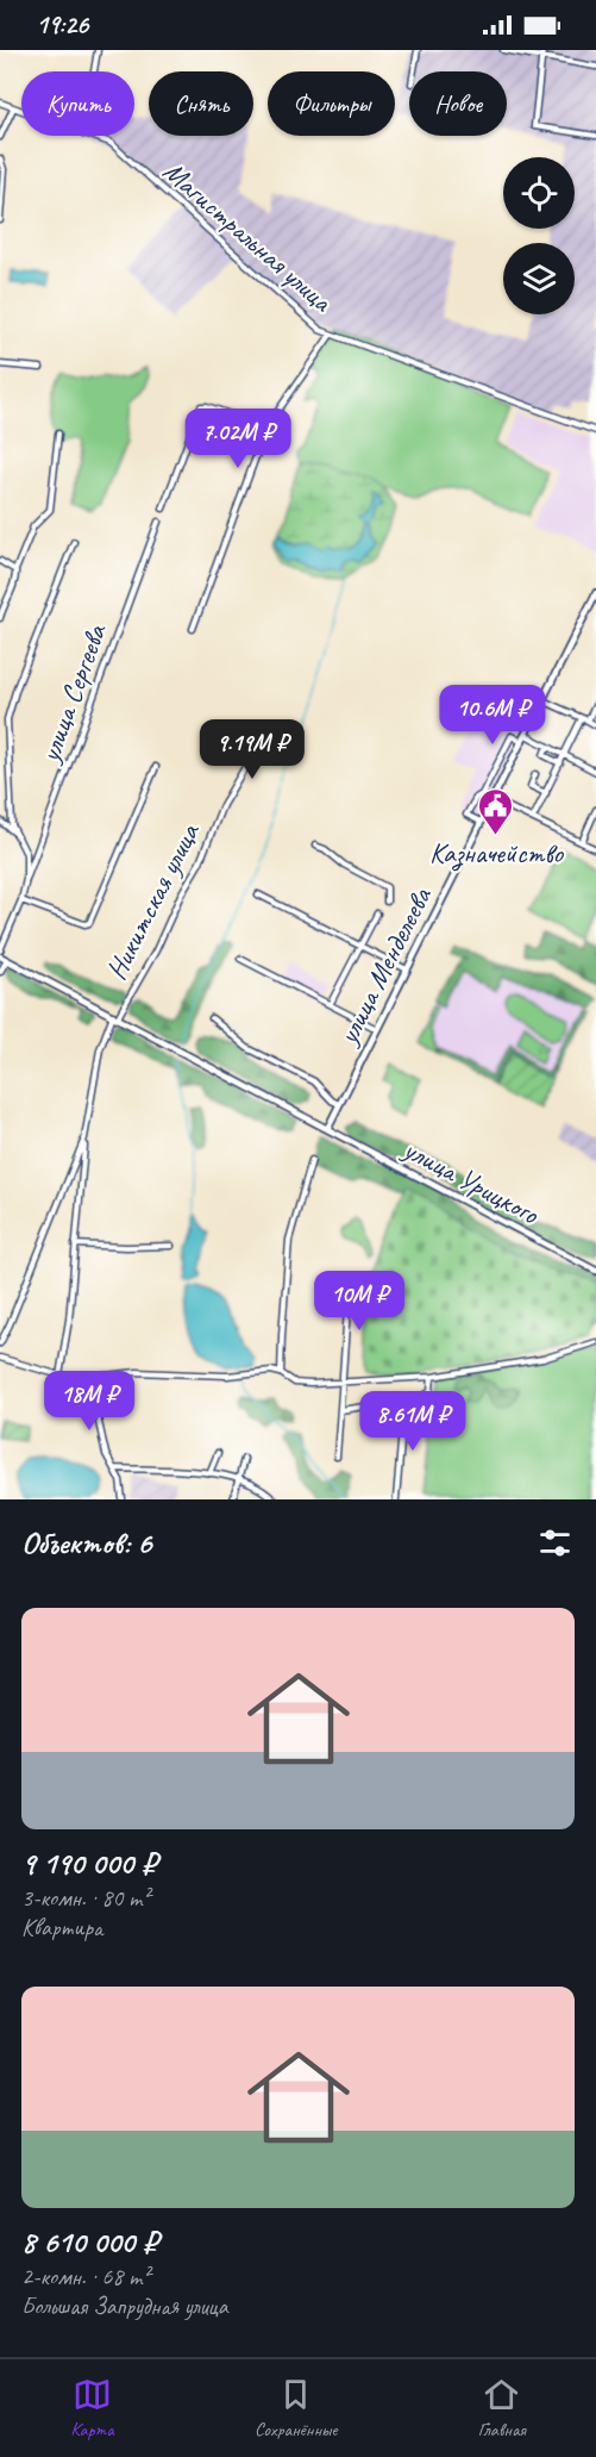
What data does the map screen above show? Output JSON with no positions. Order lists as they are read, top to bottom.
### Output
{
  "streets": {
    "main road": ["улица Менделеева", "улица Урицкого"],
    "street": ["Магистральная улица", "улица Сергеева", "Никитская улица"]
  },
  "crossings": [
    ["Никитская улица", "улица Урицкого"],
    ["улица Менделеева", "улица Урицкого"]
  ],
  "places": {
    "public building": ["Казначейство"]
  },
  "page": {
    "status": "19:26",
    "chip": [
      "Купить",
      "Снять",
      "Фильтры",
      "Новое"
    ],
    "price": [
      "7.02M ₽",
      "10.6M ₽",
      "9.19M ₽",
      "10M ₽",
      "18M ₽",
      "8.61M ₽"
    ],
    "heading": "Объектов: 6",
    "list": [
      {
        "name": "9 190 000 ₽",
        "note": "3-комн. · 80 m² · Квартира"
      },
      {
        "name": "8 610 000 ₽",
        "note": "2-комн. · 68 m² · Большая Запрудная улица"
      }
    ],
    "tabs": ["Карта", "Сохранённые", "Главная"]
  }
}
